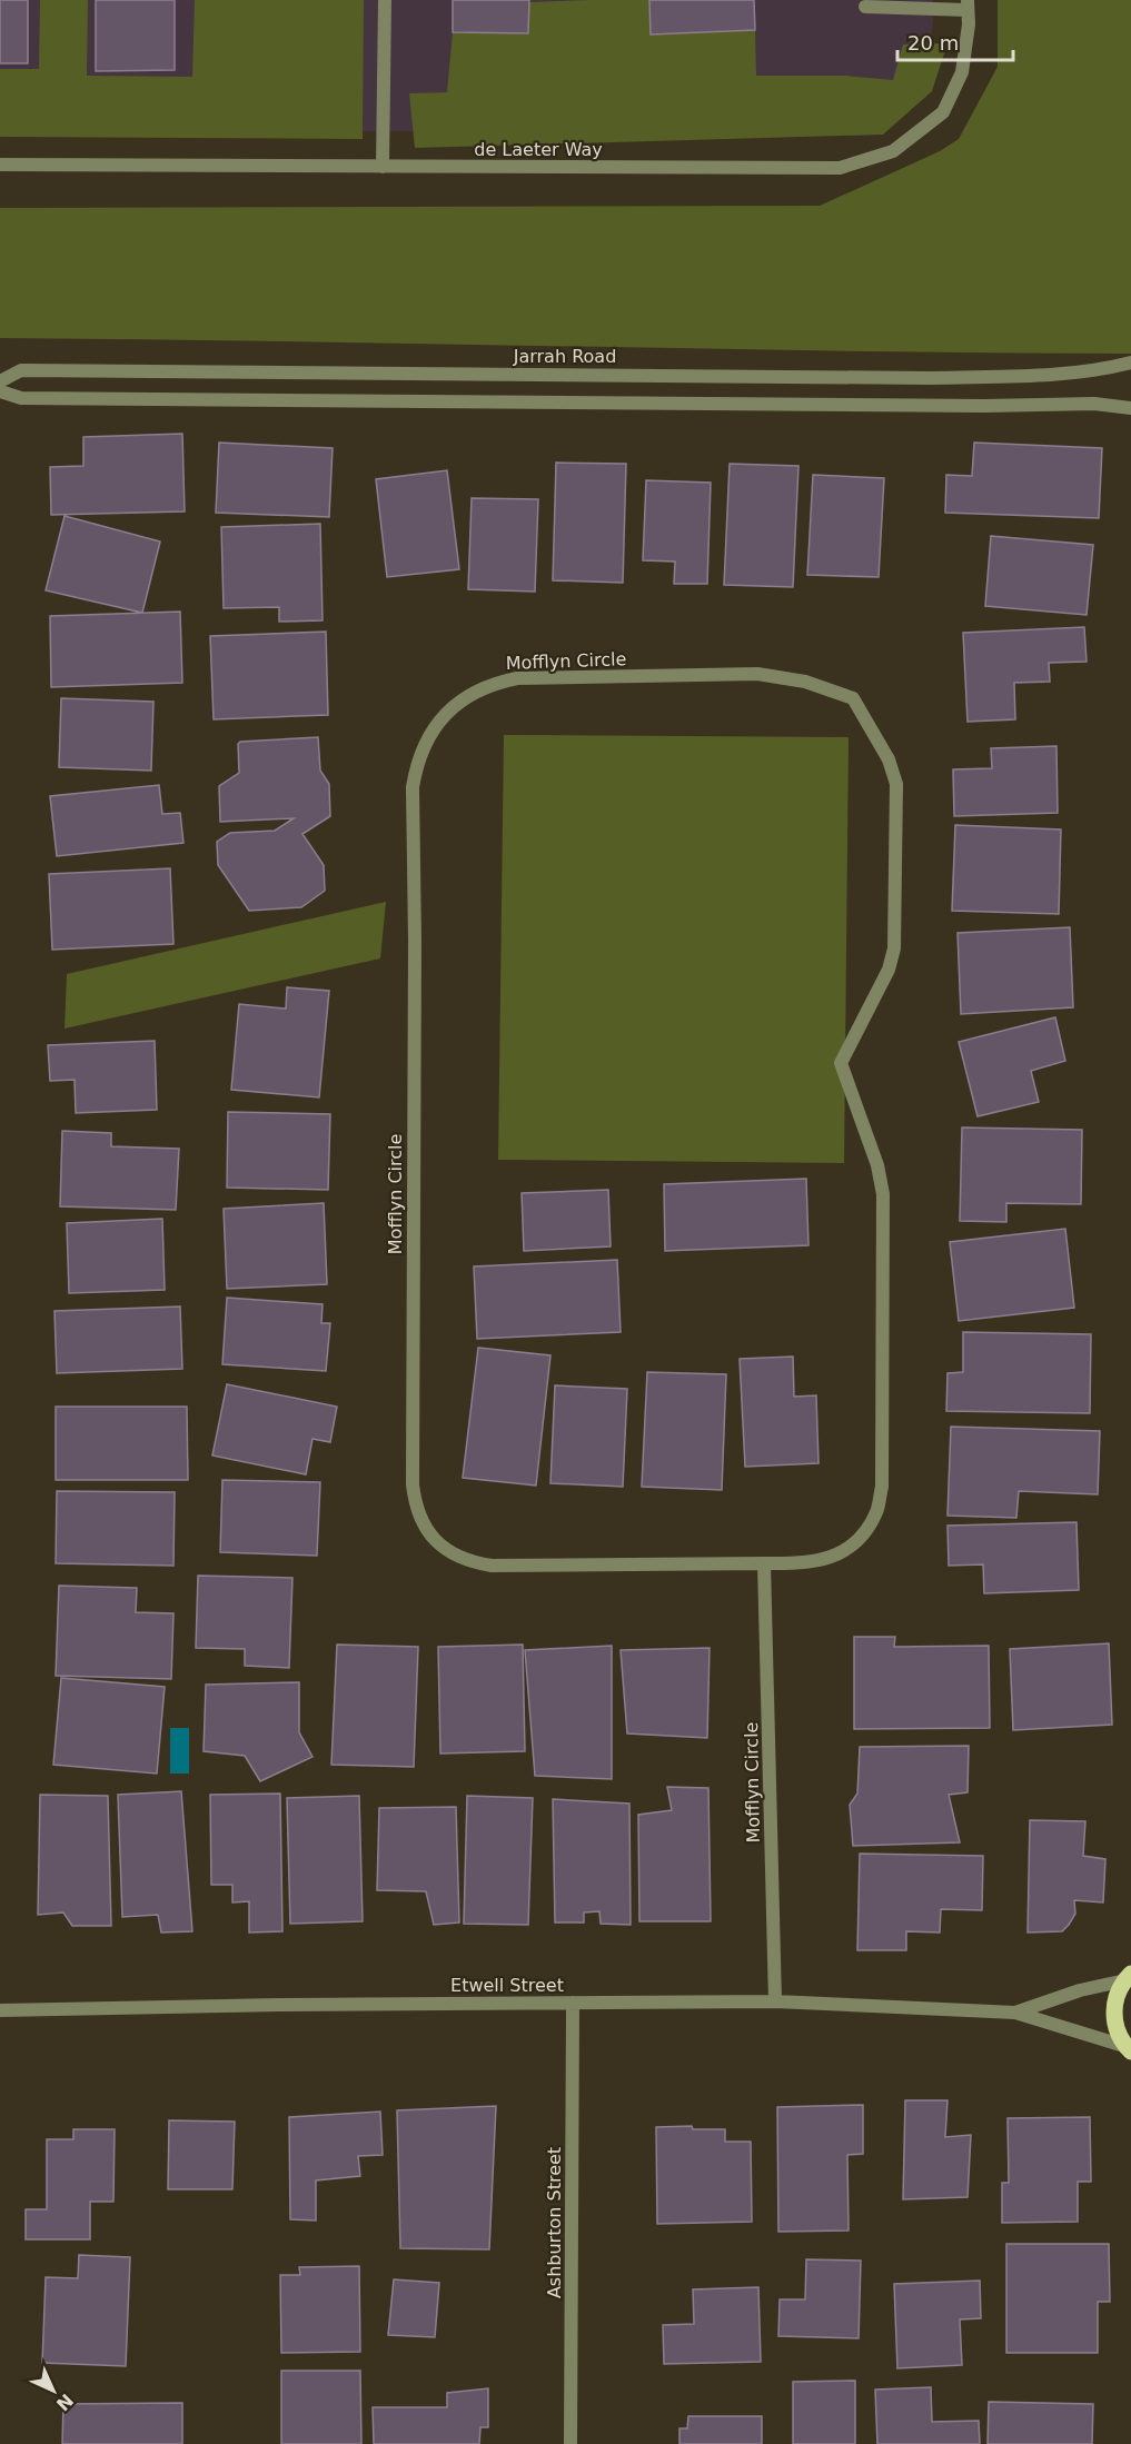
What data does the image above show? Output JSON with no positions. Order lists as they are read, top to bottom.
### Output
{
  "streets": {
    "street": [
      "de Laeter Way",
      "Jarrah Road",
      "Mofflyn Circle",
      "Etwell Street",
      "Ashburton Street"
    ]
  },
  "crossings": [
    ["Mofflyn Circle", "Etwell Street"],
    ["Etwell Street", "Ashburton Street"]
  ],
  "scale_bar": "20 m",
  "north": "bottom right"
}
